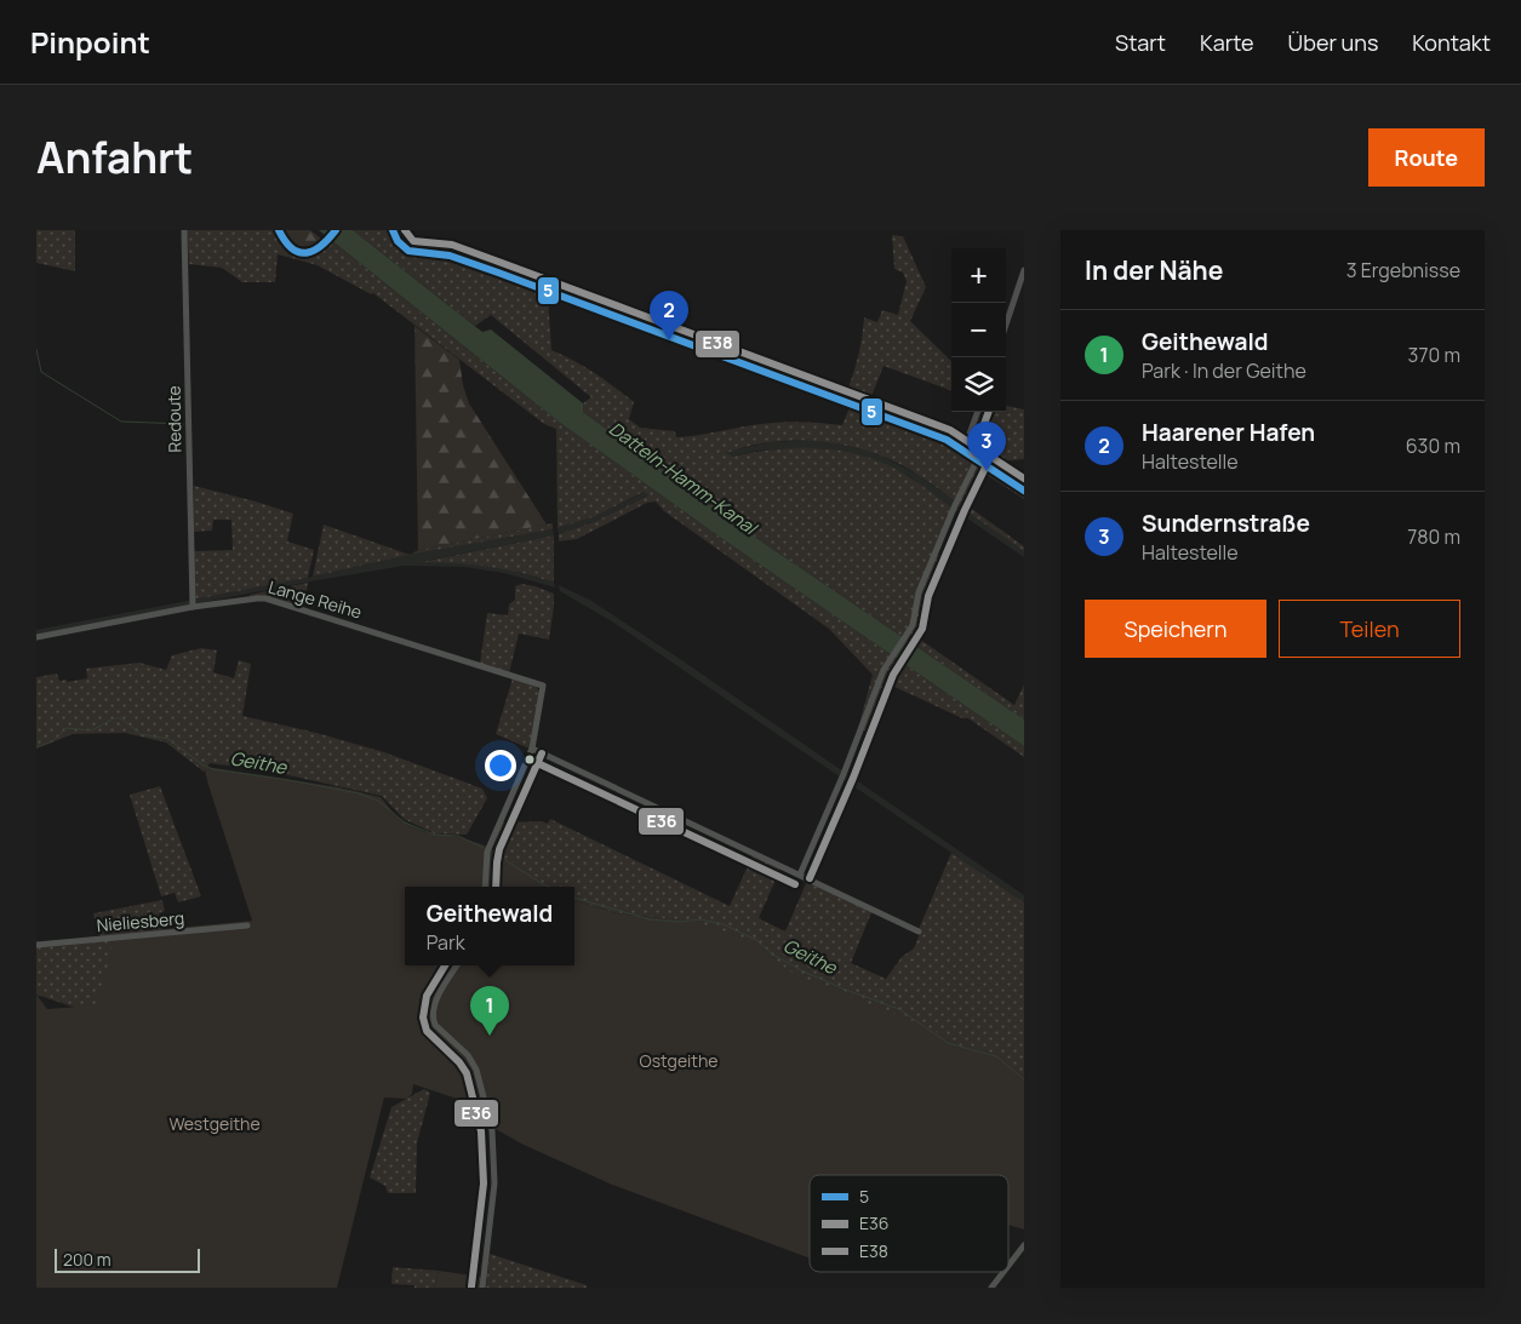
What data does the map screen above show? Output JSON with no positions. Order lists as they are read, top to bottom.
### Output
{
  "streets": {
    "street": ["Redoute", "Lange Reihe", "Nieliesberg"]
  },
  "crossings": [
    ["Redoute", "Lange Reihe"]
  ],
  "water": ["Datteln-Hamm-Kanal", "Geithe"],
  "parks": ["Ostgeithe", "Westgeithe"],
  "lines": ["transit line 5", "transit line E38", "transit line E36"],
  "legend": ["5", "E36", "E38"],
  "scale_bar": "200 m",
  "page": {
    "header": "Pinpoint",
    "nav": [
      "Start",
      "Karte",
      "Über uns",
      "Kontakt"
    ],
    "title": "Anfahrt",
    "buttons": [
      "Route",
      ["Speichern", "Teilen"]
    ],
    "heading": ["In der Nähe", "3 Ergebnisse"],
    "map_buttons": ["+", "−"],
    "pins": ["2", "3", "1"],
    "list": [
      {
        "mark": "1",
        "name": "Geithewald",
        "note": "Park · In der Geithe",
        "value": "370 m"
      },
      {
        "mark": "2",
        "name": "Haarener Hafen",
        "note": "Haltestelle",
        "value": "630 m"
      },
      {
        "mark": "3",
        "name": "Sundernstraße",
        "note": "Haltestelle",
        "value": "780 m"
      }
    ],
    "popup": ["Geithewald", "Park"],
    "scale": "200 m"
  }
}
